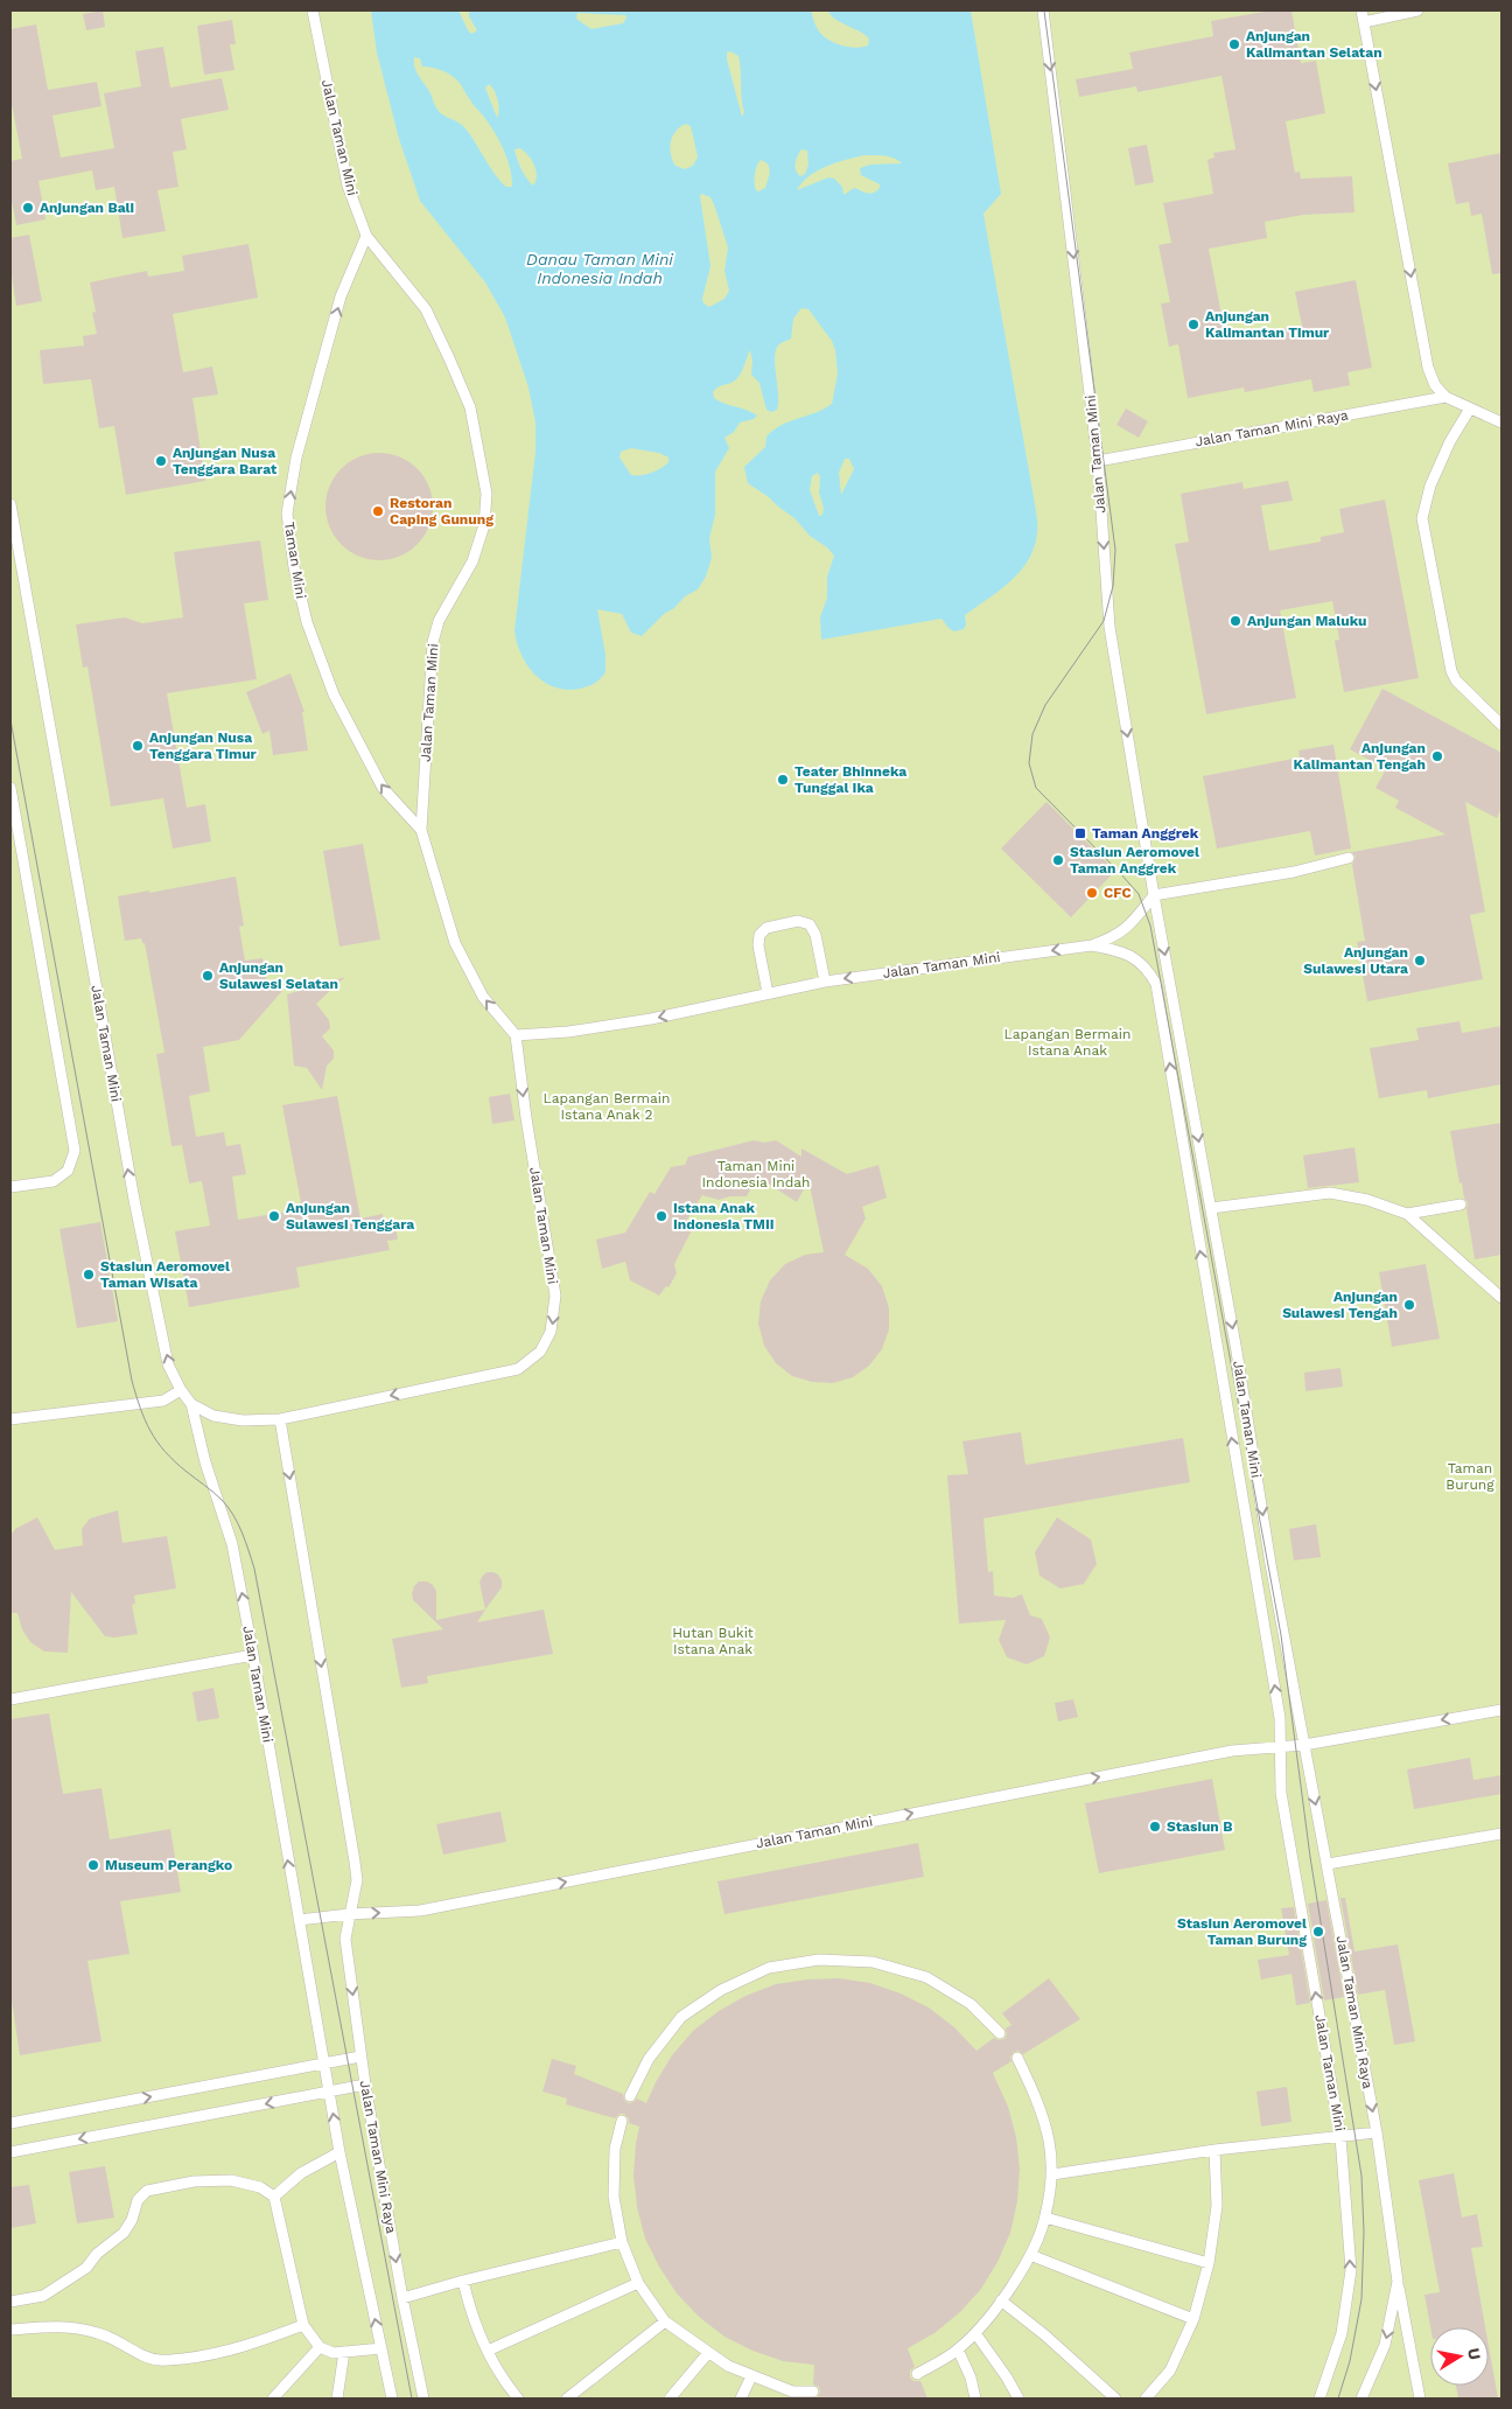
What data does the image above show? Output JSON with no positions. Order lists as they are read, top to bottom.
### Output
{
  "streets": {
    "lane": ["Jalan Taman Mini", "Jalan Taman Mini Raya", "Taman Mini"]
  },
  "crossings": [
    ["Jalan Taman Mini", "Jalan Taman Mini Raya"],
    ["Jalan Taman Mini", "Taman Mini"]
  ],
  "one_way": ["Taman Mini"],
  "water": ["Danau Taman Mini Indonesia Indah"],
  "parks": [
    "Lapangan Bermain Istana Anak",
    "Lapangan Bermain Istana Anak 2",
    "Taman Mini Indonesia Indah",
    "Taman Burung",
    "Hutan Bukit Istana Anak"
  ],
  "places": {
    "other": [
      "Anjungan Kalimantan Selatan",
      "Anjungan Bali",
      "Anjungan Kalimantan Timur",
      "Anjungan Nusa Tenggara Barat",
      "Restoran Caping Gunung",
      "Anjungan Maluku",
      "Anjungan Nusa Tenggara Timur",
      "Anjungan Kalimantan Tengah",
      "Teater Bhinneka Tunggal Ika",
      "Stasiun Aeromovel Taman Anggrek",
      "CFC",
      "Anjungan Sulawesi Utara",
      "Anjungan Sulawesi Selatan",
      "Anjungan Sulawesi Tenggara",
      "Istana Anak Indonesia TMII",
      "Stasiun Aeromovel Taman Wisata",
      "Anjungan Sulawesi Tengah",
      "Stasiun B",
      "Museum Perangko",
      "Stasiun Aeromovel Taman Burung"
    ],
    "transit": ["Taman Anggrek"]
  },
  "north": "right"
}
